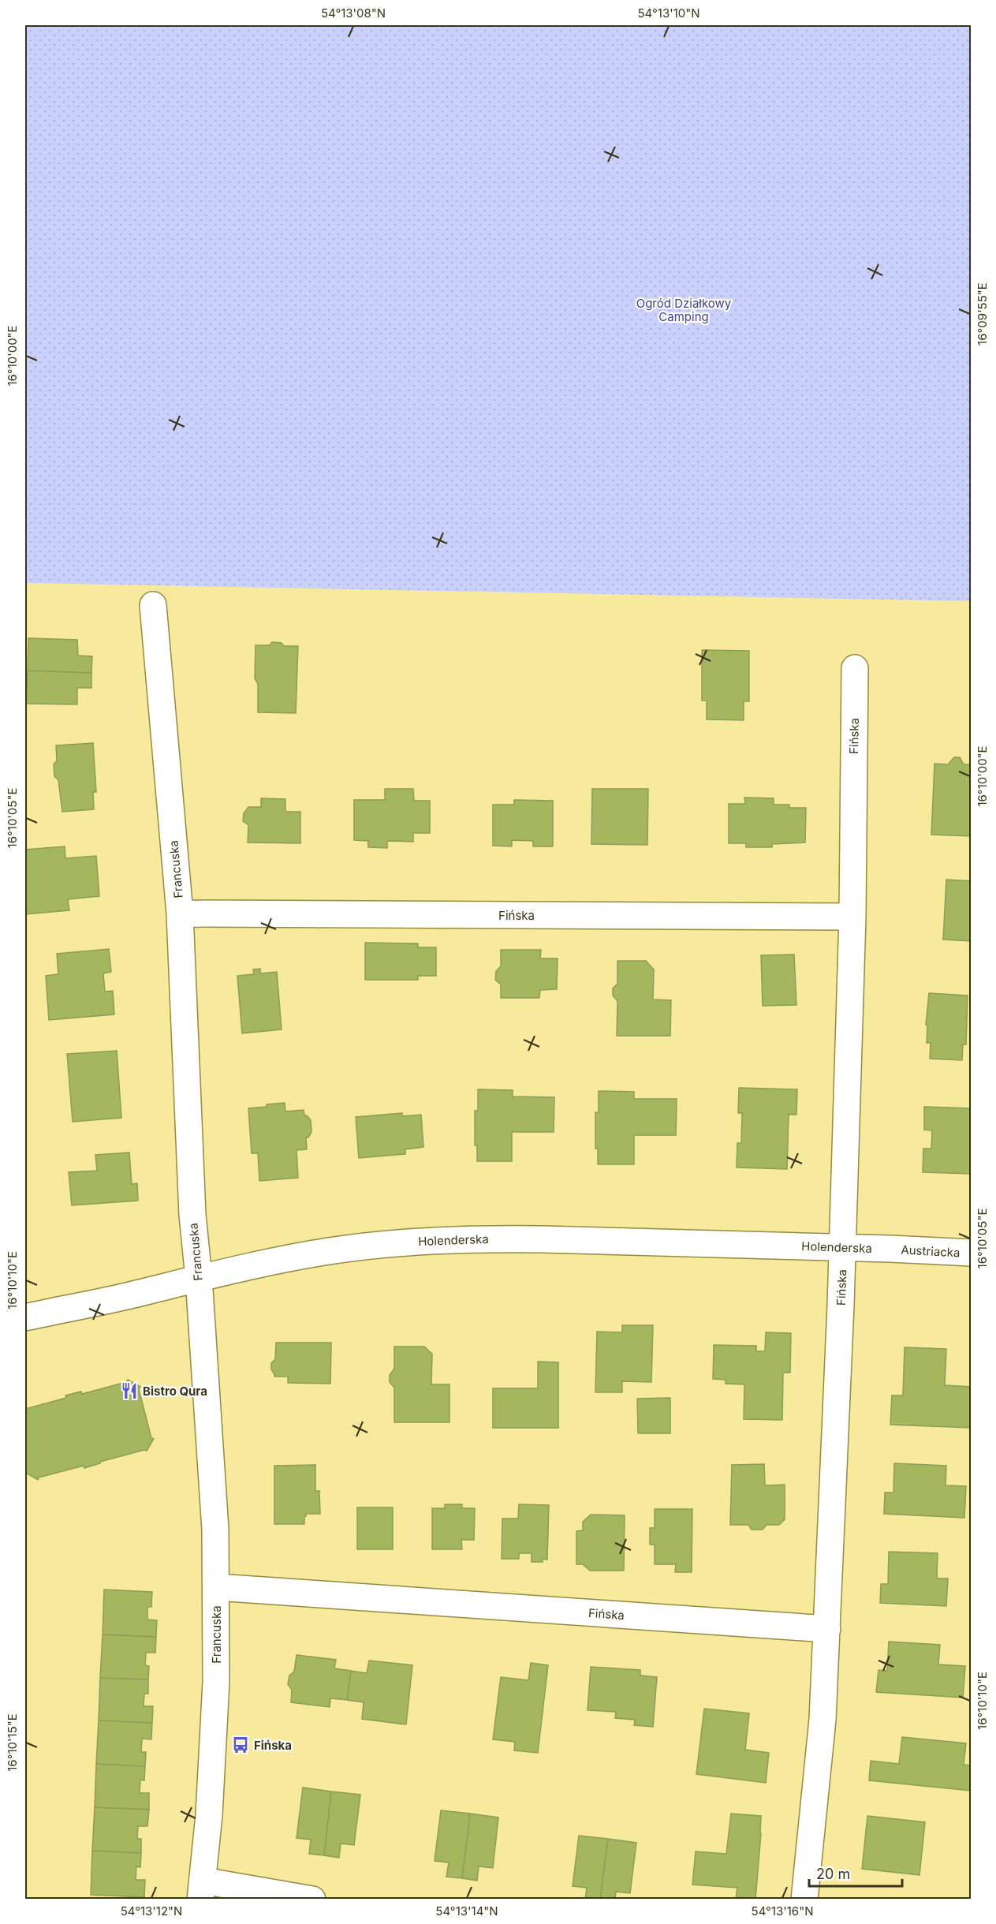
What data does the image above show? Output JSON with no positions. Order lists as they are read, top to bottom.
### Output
{
  "streets": {
    "street": [
      "Fińska",
      "Francuska",
      "Holenderska",
      "Austriacka"
    ]
  },
  "crossings": [
    ["Fińska", "Francuska"],
    ["Fińska", "Holenderska"],
    ["Francuska", "Holenderska"],
    ["Holenderska", "Austriacka"]
  ],
  "parks": ["Ogród Działkowy Camping"],
  "places": {
    "restaurant": ["Bistro Qura"],
    "bus stop": ["Fińska"]
  },
  "scale_bar": "20 m",
  "coordinates": [
    "54°13'08\"N",
    "54°13'10\"N",
    "16°09'55\"E",
    "16°10'00\"E",
    "16°10'05\"E",
    "16°10'10\"E",
    "16°10'15\"E",
    "54°13'12\"N",
    "54°13'14\"N",
    "54°13'16\"N"
  ]
}
